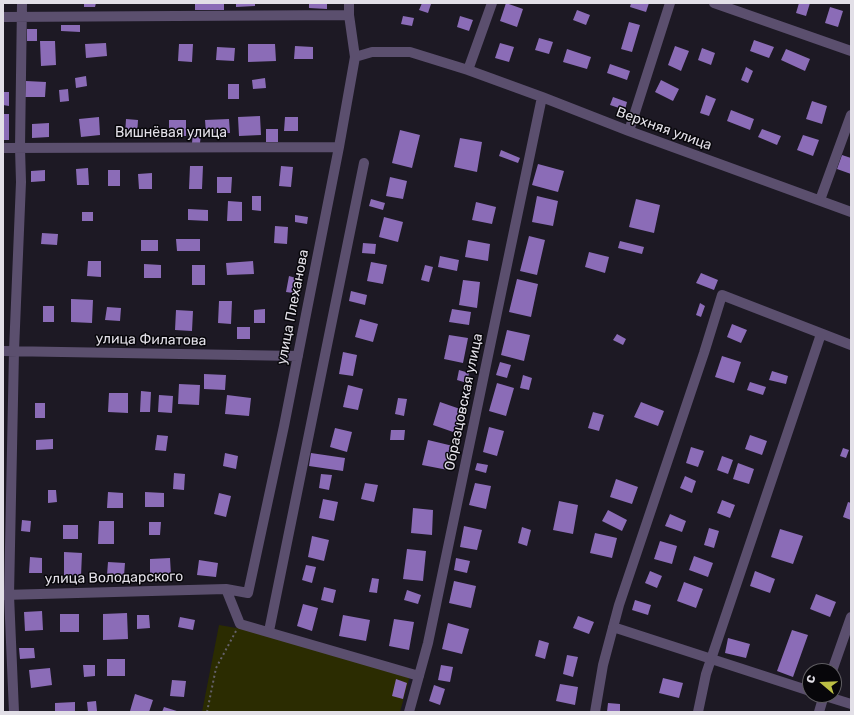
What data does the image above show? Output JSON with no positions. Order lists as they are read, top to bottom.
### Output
{
  "streets": {
    "street": [
      "Верхняя улица",
      "Вишнёвая улица",
      "улица Плеханова",
      "улица Филатова",
      "Образцовская улица",
      "улица Володарского"
    ]
  },
  "crossings": [
    ["Верхняя улица", "улица Плеханова"],
    ["Верхняя улица", "Образцовская улица"],
    ["Вишнёвая улица", "улица Плеханова"],
    ["улица Плеханова", "улица Филатова"],
    ["улица Плеханова", "улица Володарского"]
  ],
  "north": "left"
}
